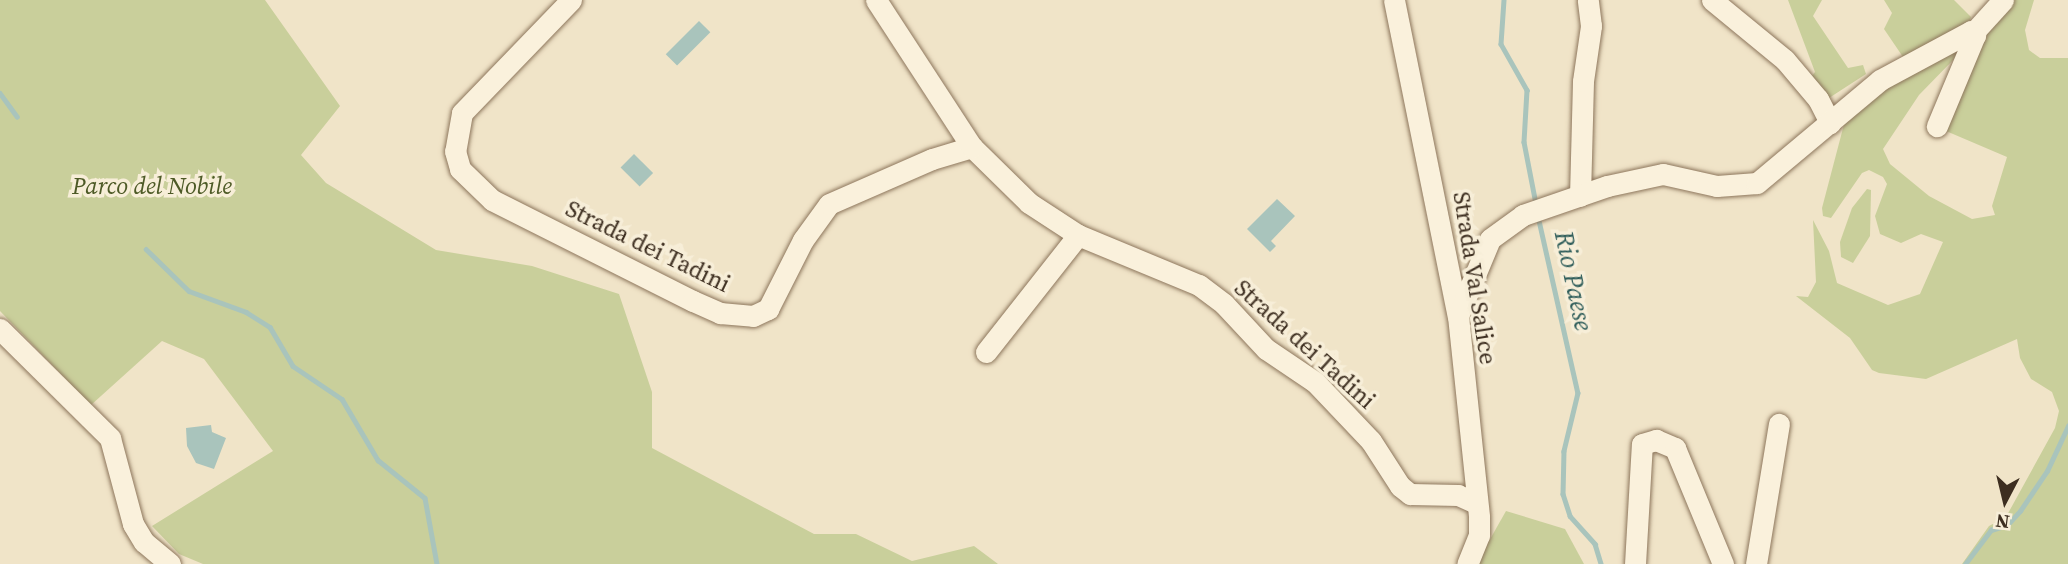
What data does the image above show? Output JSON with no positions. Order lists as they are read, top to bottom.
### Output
{
  "streets": {
    "street": ["Strada dei Tadini", "Strada Val Salice"]
  },
  "crossings": [
    ["Strada dei Tadini", "Strada Val Salice"]
  ],
  "water": ["Rio Paese"],
  "parks": ["Parco del Nobile"],
  "north": "bottom"
}
